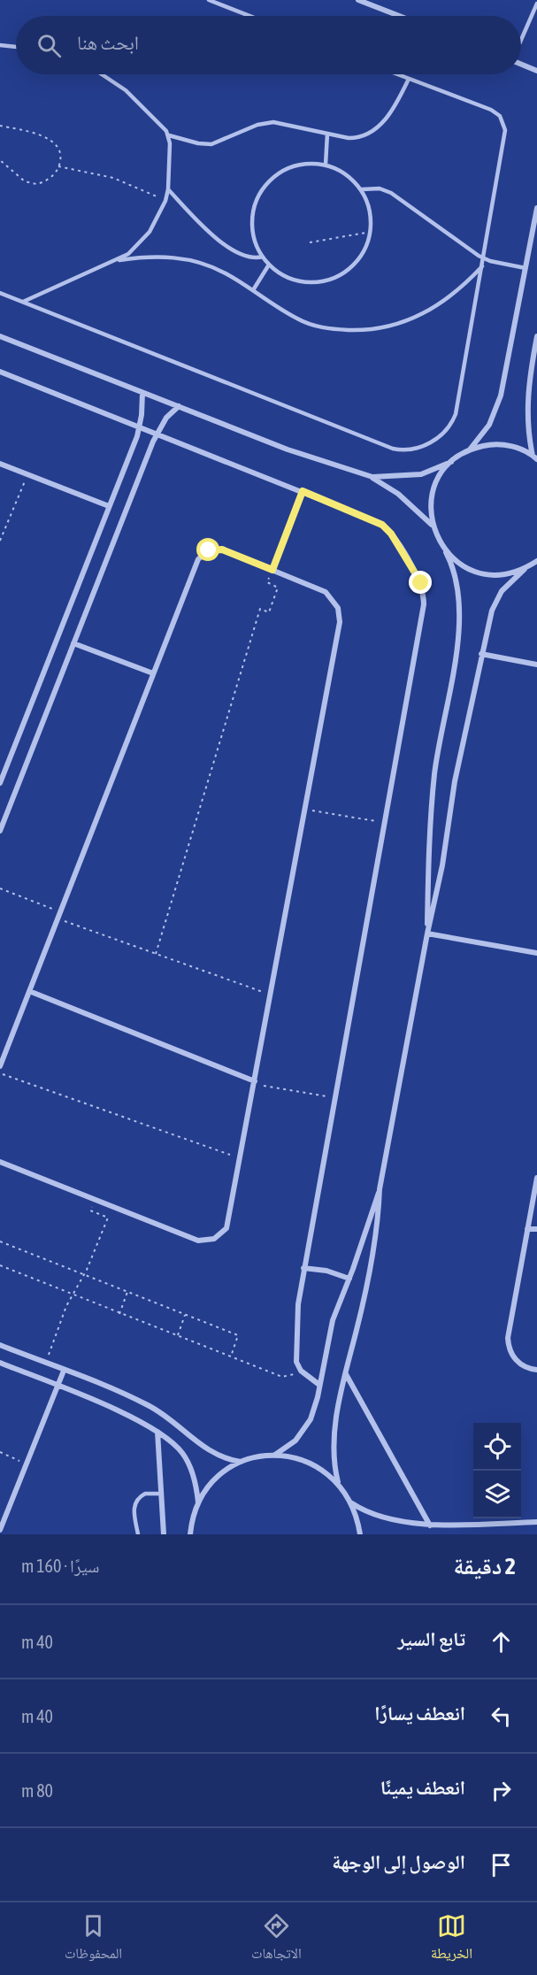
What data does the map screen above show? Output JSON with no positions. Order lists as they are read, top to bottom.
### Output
{
  "page": {
    "search": "ابحث هنا",
    "heading": ["2 دقيقة", "سيرًا · 160 m"],
    "list": [
      ["تابع السير", "40 m"],
      ["انعطف يسارًا", "40 m"],
      ["انعطف يمينًا", "80 m"],
      "الوصول إلى الوجهة"
    ],
    "nav": ["الخريطة", "الاتجاهات", "المحفوظات"]
  }
}
